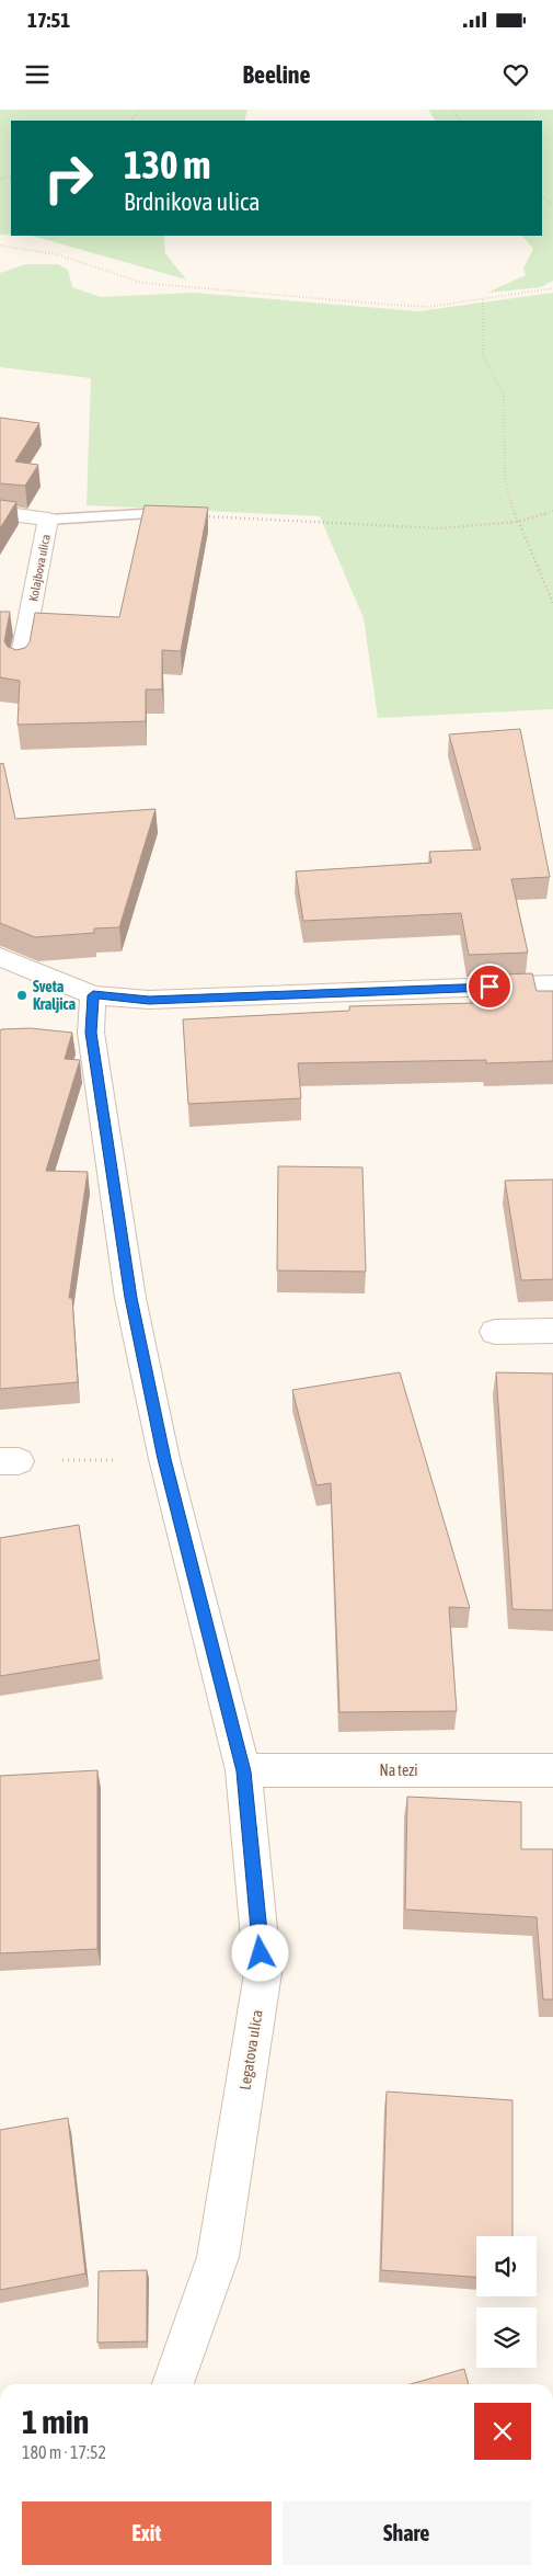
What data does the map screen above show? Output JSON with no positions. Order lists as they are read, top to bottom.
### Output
{
  "streets": {
    "street": ["Kolajbova ulica", "Na tezi", "Legatova ulica"]
  },
  "crossings": [
    ["Na tezi", "Legatova ulica"]
  ],
  "places": ["Sveta Kraljica"],
  "page": {
    "status": "17:51",
    "header": "Beeline",
    "turn": ["130 m", "Brdnikova ulica"],
    "heading": ["1 min", "180 m · 17:52"],
    "buttons": ["Exit", "Share"]
  }
}
